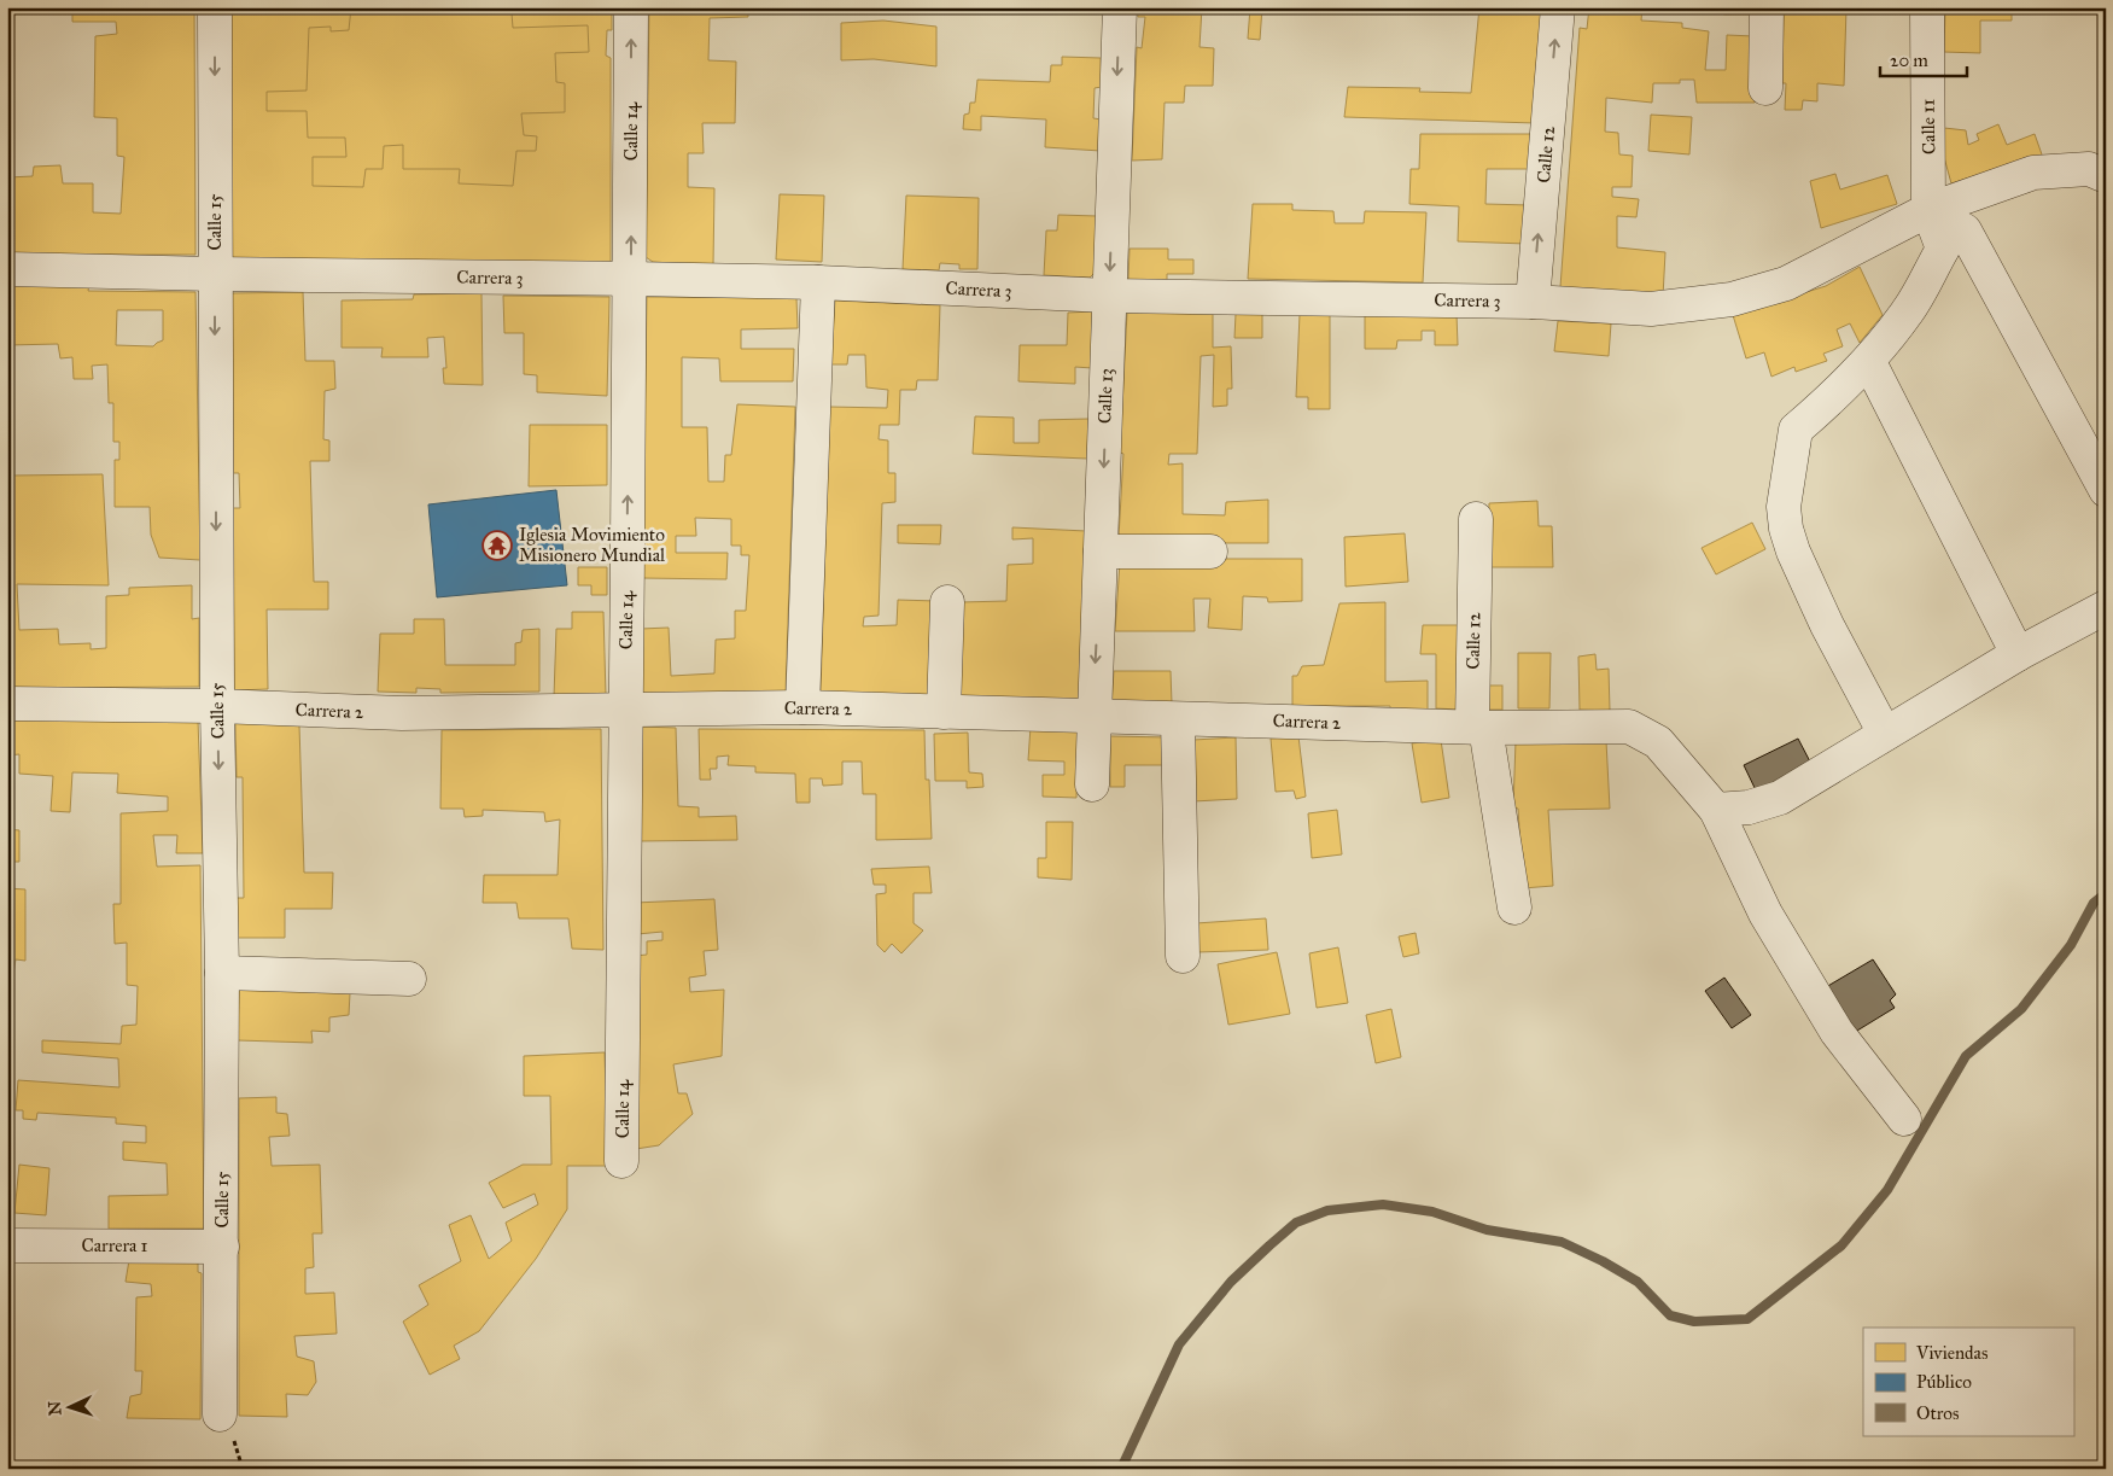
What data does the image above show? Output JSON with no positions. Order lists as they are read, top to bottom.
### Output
{
  "streets": {
    "street": [
      "Calle 11",
      "Calle 14",
      "Calle 12",
      "Calle 15",
      "Carrera 3",
      "Calle 13",
      "Carrera 2",
      "Carrera 1"
    ]
  },
  "crossings": [
    ["Calle 11", "Carrera 3"],
    ["Calle 14", "Carrera 3"],
    ["Calle 14", "Carrera 2"],
    ["Calle 12", "Carrera 3"],
    ["Calle 12", "Carrera 2"],
    ["Calle 15", "Carrera 3"],
    ["Calle 15", "Carrera 2"],
    ["Calle 15", "Carrera 1"],
    ["Carrera 3", "Calle 13"],
    ["Calle 13", "Carrera 2"]
  ],
  "one_way": ["Calle 12", "Calle 15"],
  "places": {
    "temple": ["Iglesia Movimiento Misionero Mundial"]
  },
  "legend": ["Viviendas", "Público", "Otros"],
  "scale_bar": "20 m",
  "north": "left"
}
